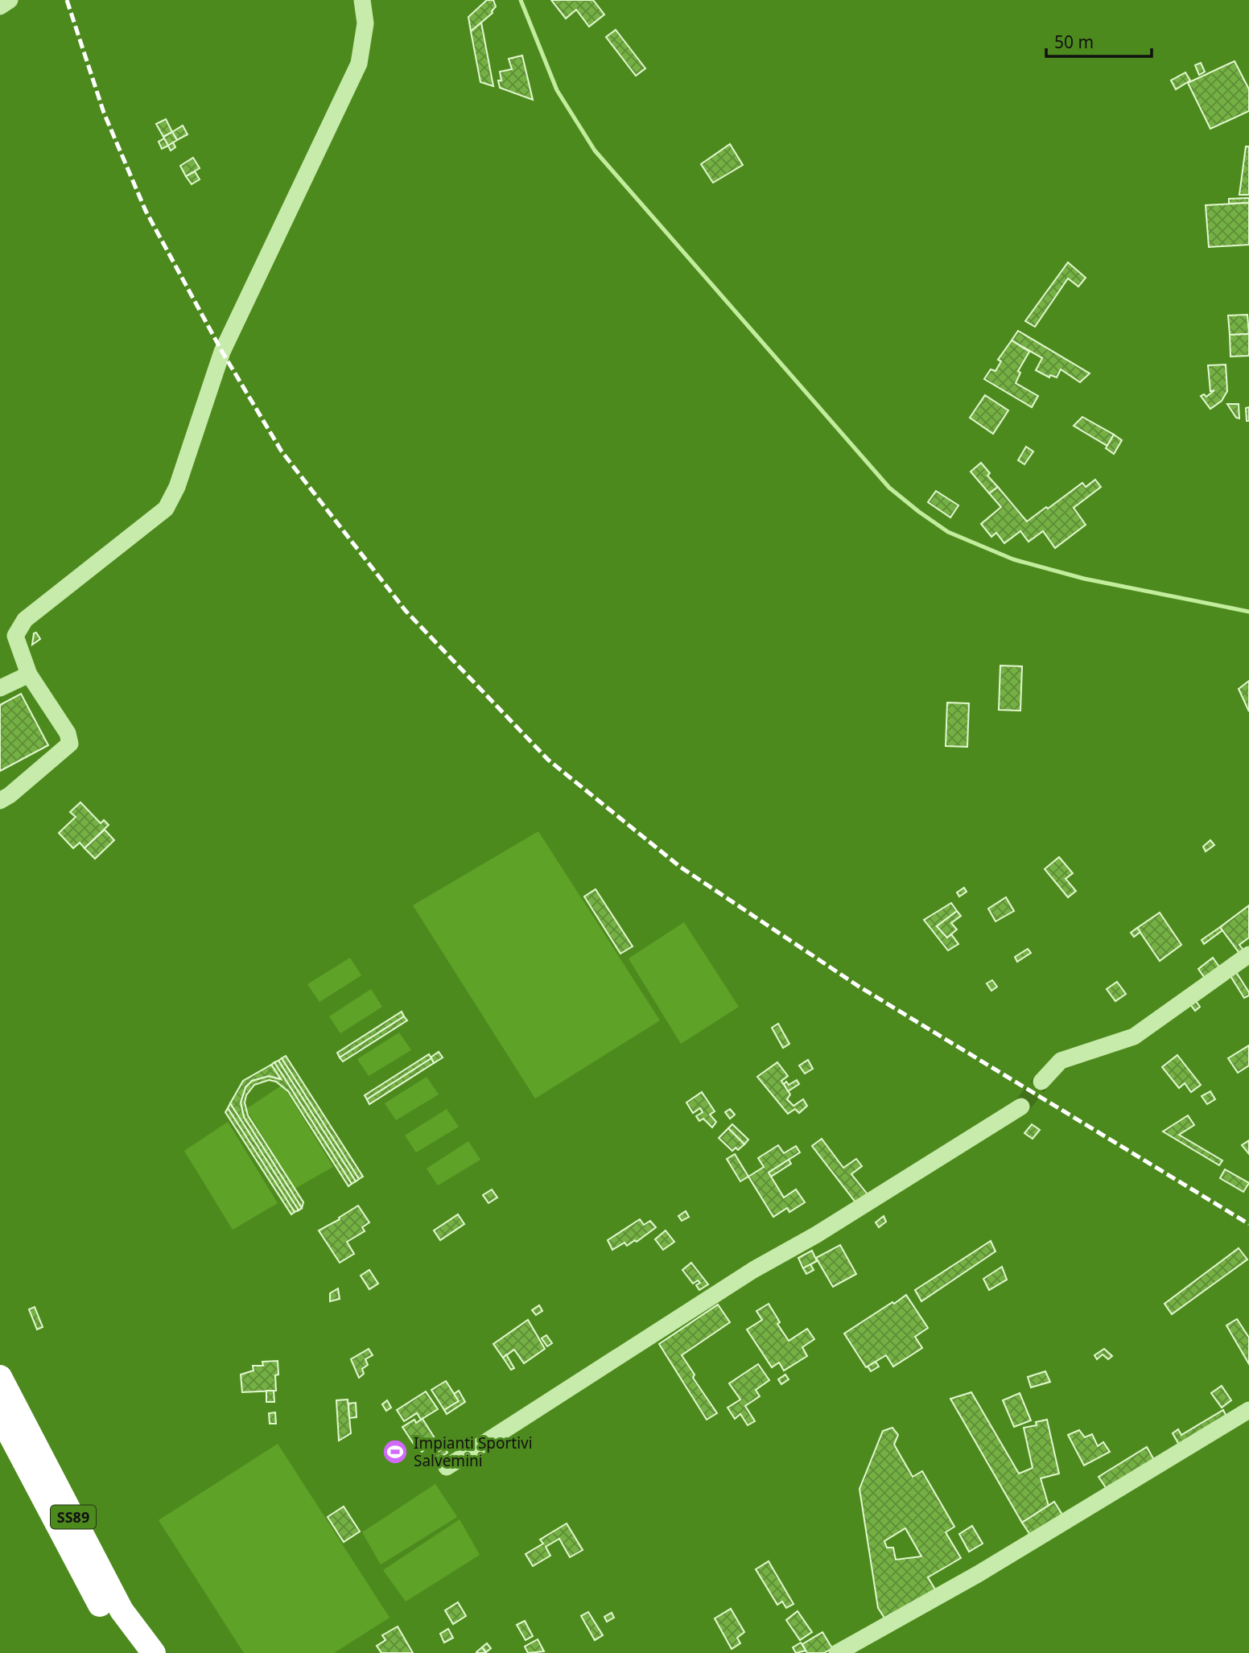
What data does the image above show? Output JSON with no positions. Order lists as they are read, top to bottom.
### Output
{
  "streets": {
    "highway": ["SS89"]
  },
  "places": {
    "sports": ["Impianti Sportivi Salvemini"]
  },
  "scale_bar": "50 m"
}
